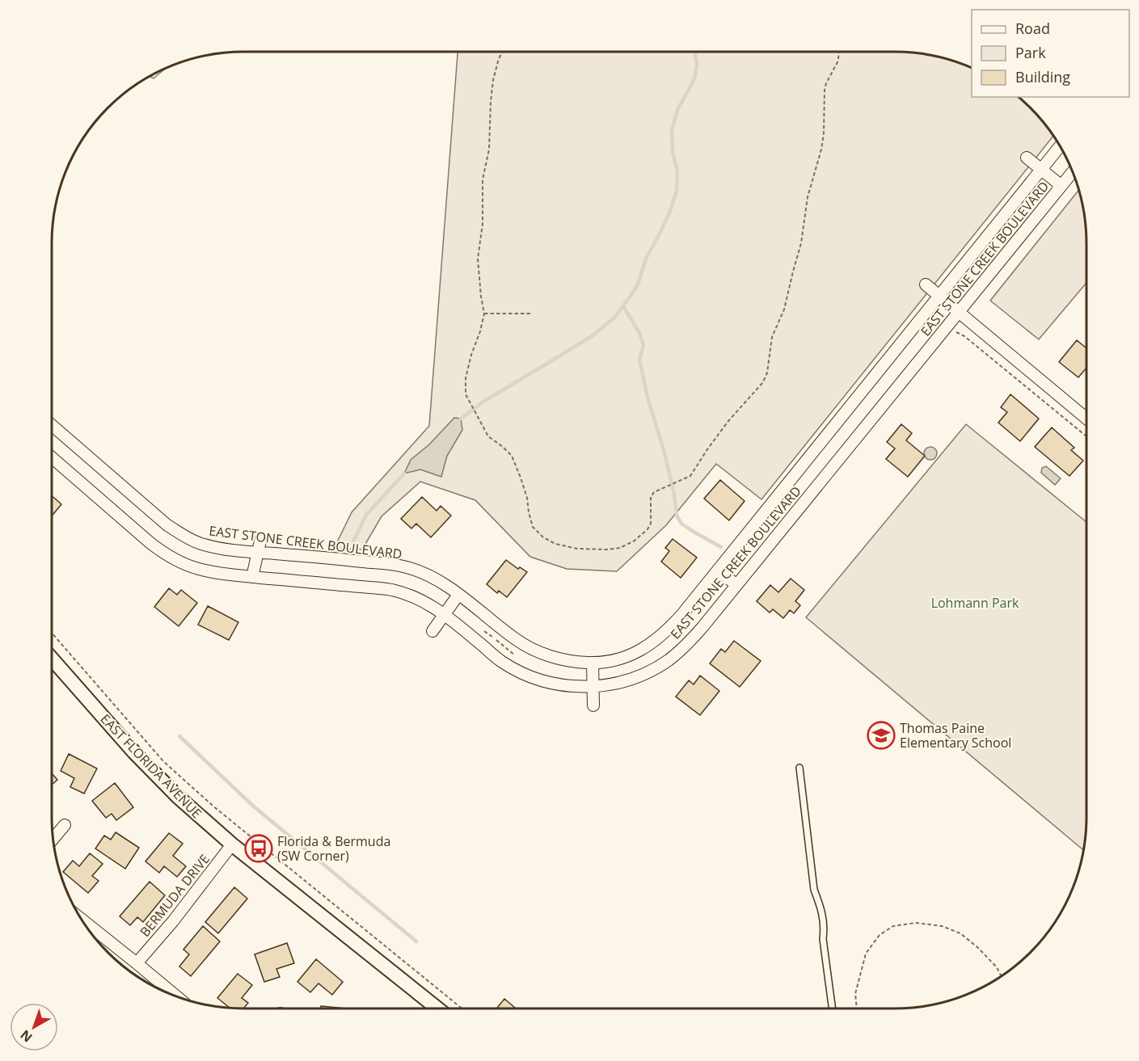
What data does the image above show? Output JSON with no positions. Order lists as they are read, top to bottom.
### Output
{
  "streets": {
    "street": ["EAST STONE CREEK BOULEVARD", "EAST FLORIDA AVENUE", "BERMUDA DRIVE"]
  },
  "crossings": [
    ["EAST FLORIDA AVENUE", "BERMUDA DRIVE"]
  ],
  "parks": ["Lohmann Park"],
  "places": {
    "school or university": ["Thomas Paine Elementary School"],
    "bus stop": ["Florida & Bermuda (SW Corner)"]
  },
  "legend": ["Road", "Park", "Building"],
  "north": "bottom left"
}
